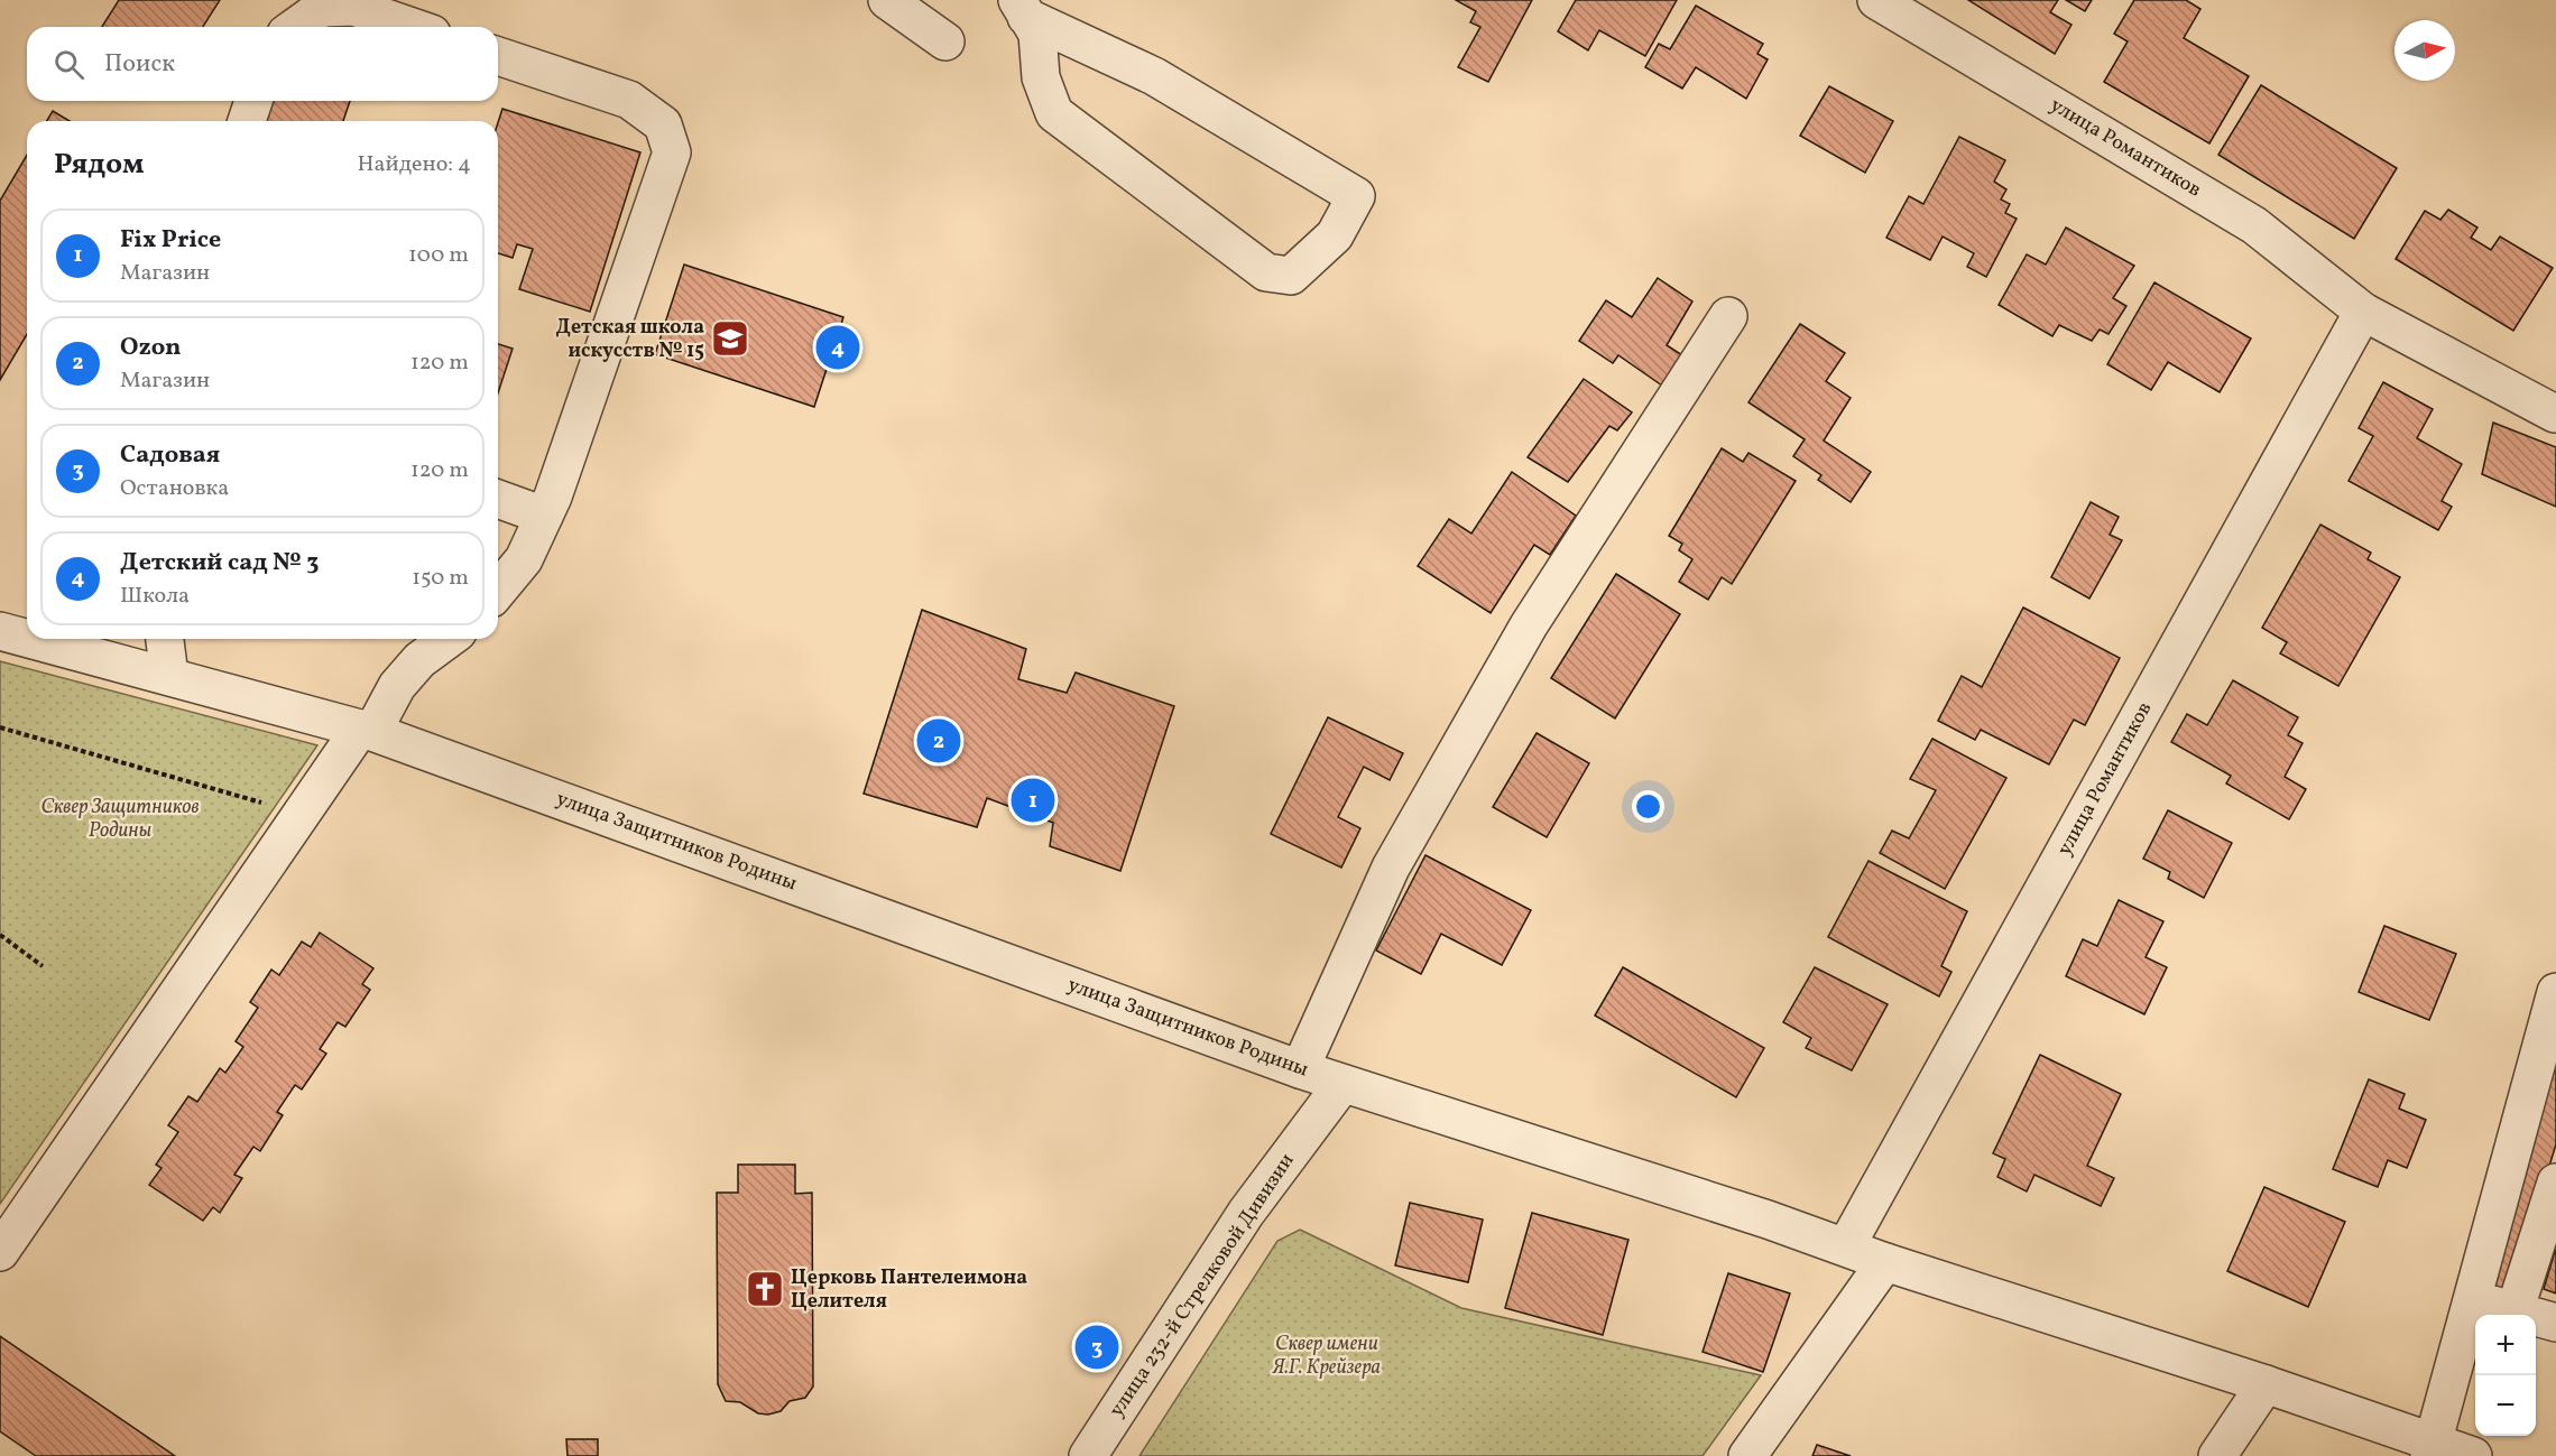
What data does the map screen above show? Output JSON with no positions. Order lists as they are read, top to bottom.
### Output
{
  "streets": {
    "street": ["улица Романтиков", "улица Защитников Родины", "улица 232-й Стрелковой Дивизии"]
  },
  "crossings": [
    ["улица Романтиков", "улица Защитников Родины"],
    ["улица Защитников Родины", "улица 232-й Стрелковой Дивизии"]
  ],
  "parks": ["Сквер Защитников Родины", "Сквер имени Я.Г. Крейзера"],
  "places": {
    "school or university": ["Детская школа искусств № 15"],
    "church": ["Церковь Пантелеимона Целителя"]
  },
  "north": "right",
  "page": {
    "search": "Поиск",
    "heading": ["Рядом", "Найдено: 4"],
    "list": [
      {
        "mark": "1",
        "name": "Fix Price",
        "note": "Магазин",
        "value": "100 m"
      },
      {
        "mark": "2",
        "name": "Ozon",
        "note": "Магазин",
        "value": "120 m"
      },
      {
        "mark": "3",
        "name": "Садовая",
        "note": "Остановка",
        "value": "120 m"
      },
      {
        "mark": "4",
        "name": "Детский сад № 3",
        "note": "Школа",
        "value": "150 m"
      }
    ],
    "pins": [
      "4",
      "2",
      "1",
      "3"
    ],
    "map_buttons": ["+", "−"]
  }
}
